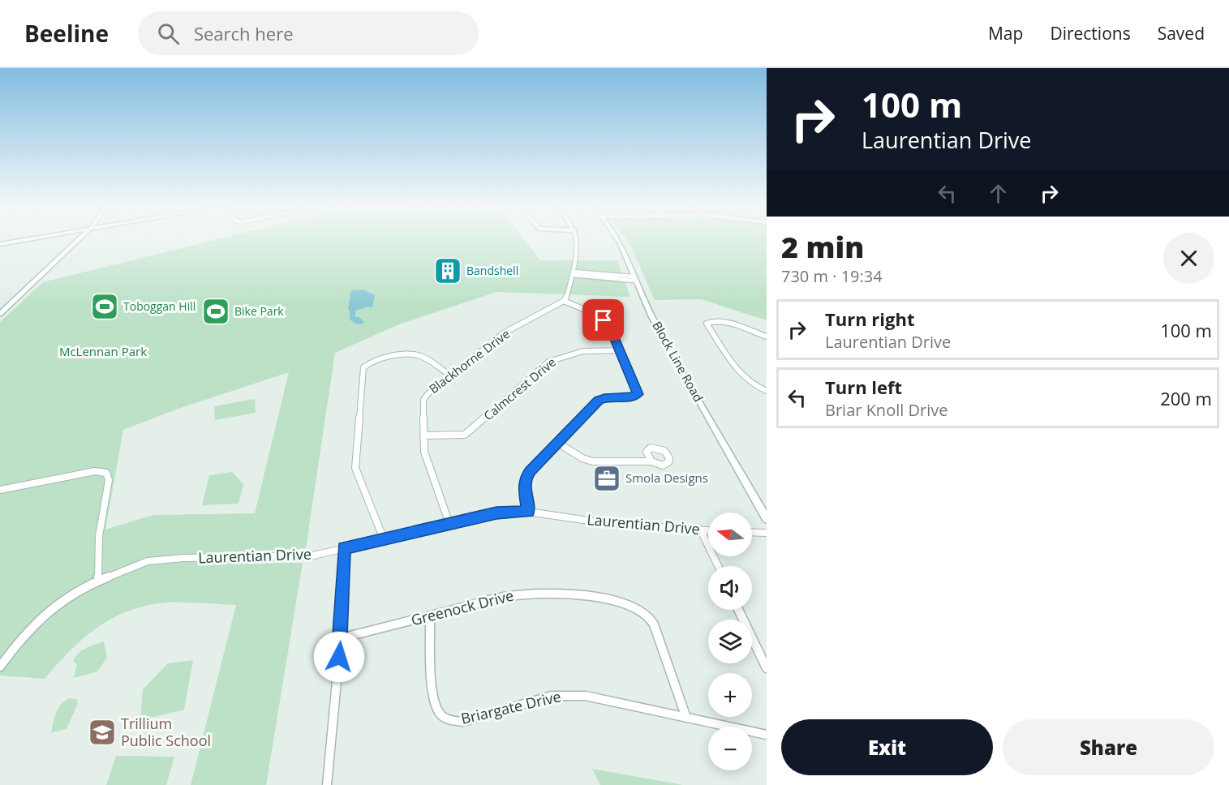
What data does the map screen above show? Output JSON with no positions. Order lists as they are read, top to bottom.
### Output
{
  "streets": {
    "street": [
      "Blackhorne Drive",
      "Block Line Road",
      "Calmcrest Drive",
      "Laurentian Drive",
      "Greenock Drive",
      "Briargate Drive"
    ]
  },
  "crossings": [
    ["Blackhorne Drive", "Calmcrest Drive"],
    ["Blackhorne Drive", "Laurentian Drive"],
    ["Greenock Drive", "Briargate Drive"]
  ],
  "parks": ["McLennan Park"],
  "places": {
    "building": ["Bandshell"],
    "sports": ["Toboggan Hill", "Bike Park"],
    "office": ["Smola Designs"],
    "school or university": ["Trillium Public School"]
  },
  "north": "left",
  "page": {
    "header": "Beeline",
    "search": "Search here",
    "nav": ["Map", "Directions", "Saved"],
    "turn": ["100 m", "Laurentian Drive"],
    "heading": ["2 min", "730 m · 19:34"],
    "list": [
      {
        "name": "Turn right",
        "note": "Laurentian Drive",
        "value": "100 m"
      },
      {
        "name": "Turn left",
        "note": "Briar Knoll Drive",
        "value": "200 m"
      }
    ],
    "map_buttons": ["+", "−"],
    "buttons": ["Exit", "Share"]
  }
}
